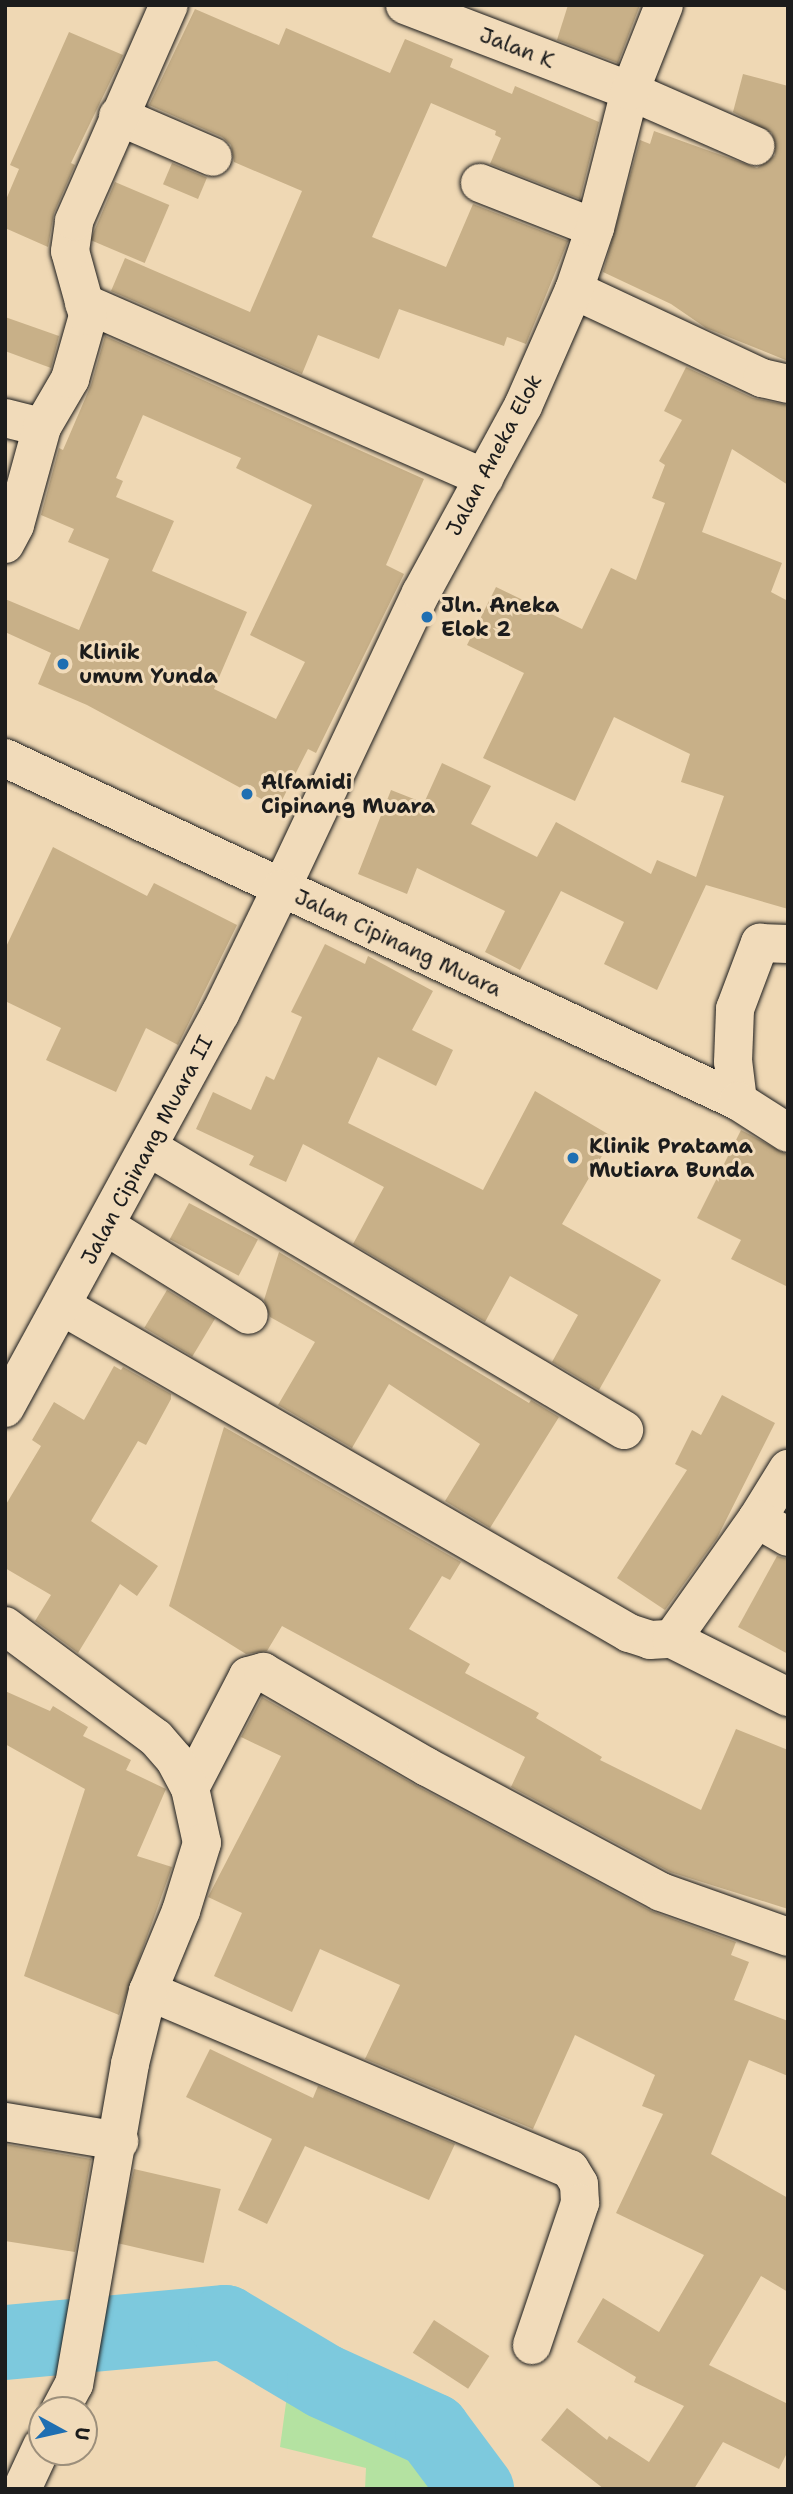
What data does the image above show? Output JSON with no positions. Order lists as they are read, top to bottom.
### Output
{
  "streets": {
    "street": [
      "Jalan K",
      "Jalan Aneka Elok",
      "Jalan Cipinang Muara",
      "Jalan Cipinang Muara II"
    ]
  },
  "crossings": [
    ["Jalan K", "Jalan Aneka Elok"],
    ["Jalan Aneka Elok", "Jalan Cipinang Muara"],
    ["Jalan Aneka Elok", "Jalan Cipinang Muara II"],
    ["Jalan Cipinang Muara", "Jalan Cipinang Muara II"]
  ],
  "places": [
    "Jln. Aneka Elok 2",
    "Klinik umum Yunda",
    "Alfamidi Cipinang Muara",
    "Klinik Pratama Mutiara Bunda"
  ],
  "north": "right"
}
